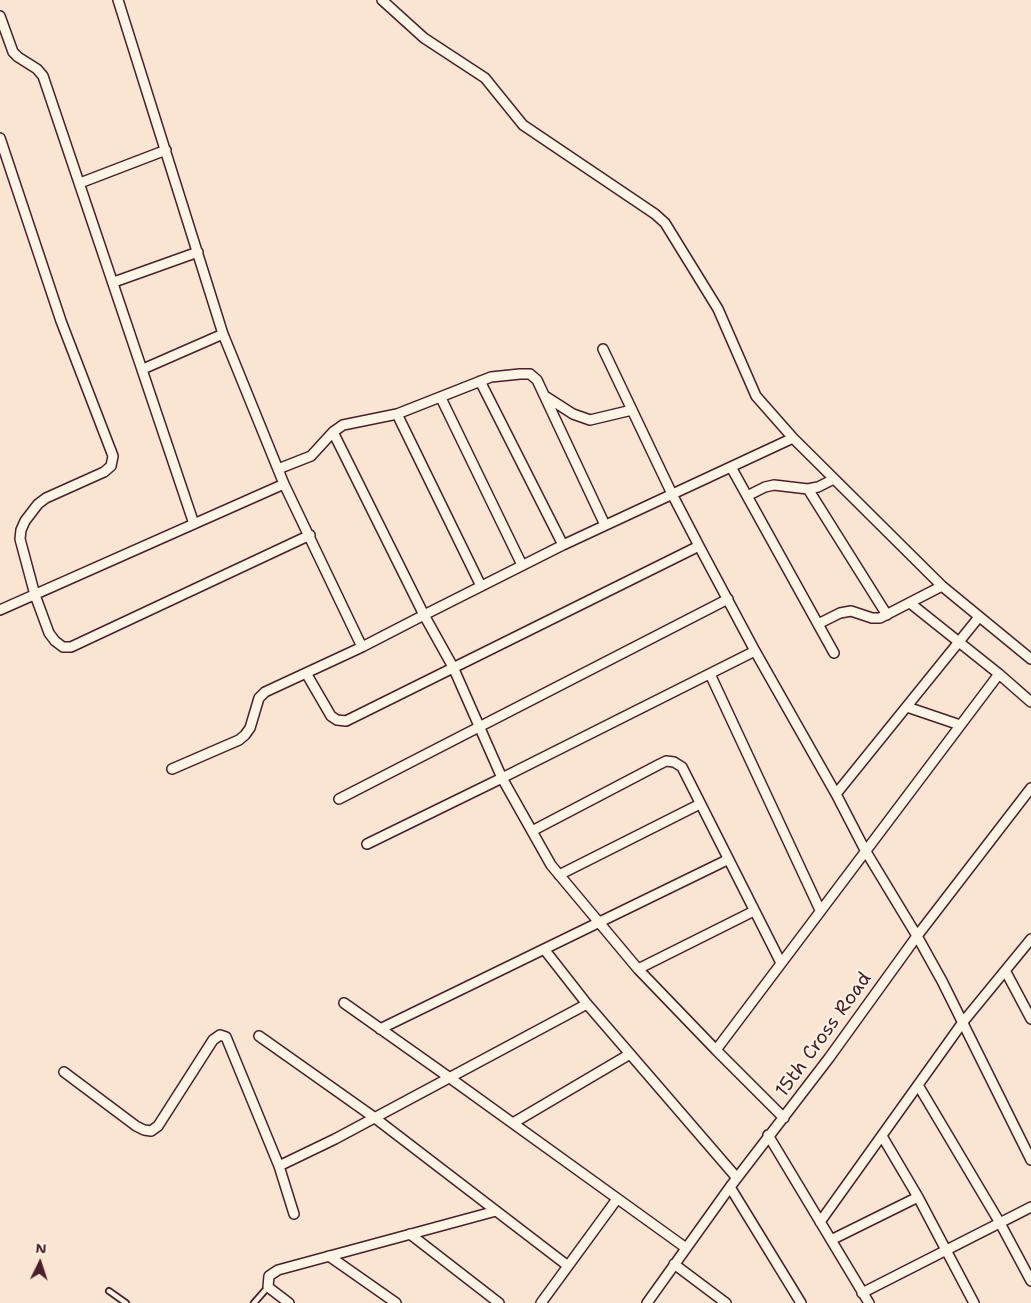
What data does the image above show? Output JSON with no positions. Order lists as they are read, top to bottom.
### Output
{
  "streets": {
    "street": ["15th Cross Road"]
  },
  "north": "top"
}
